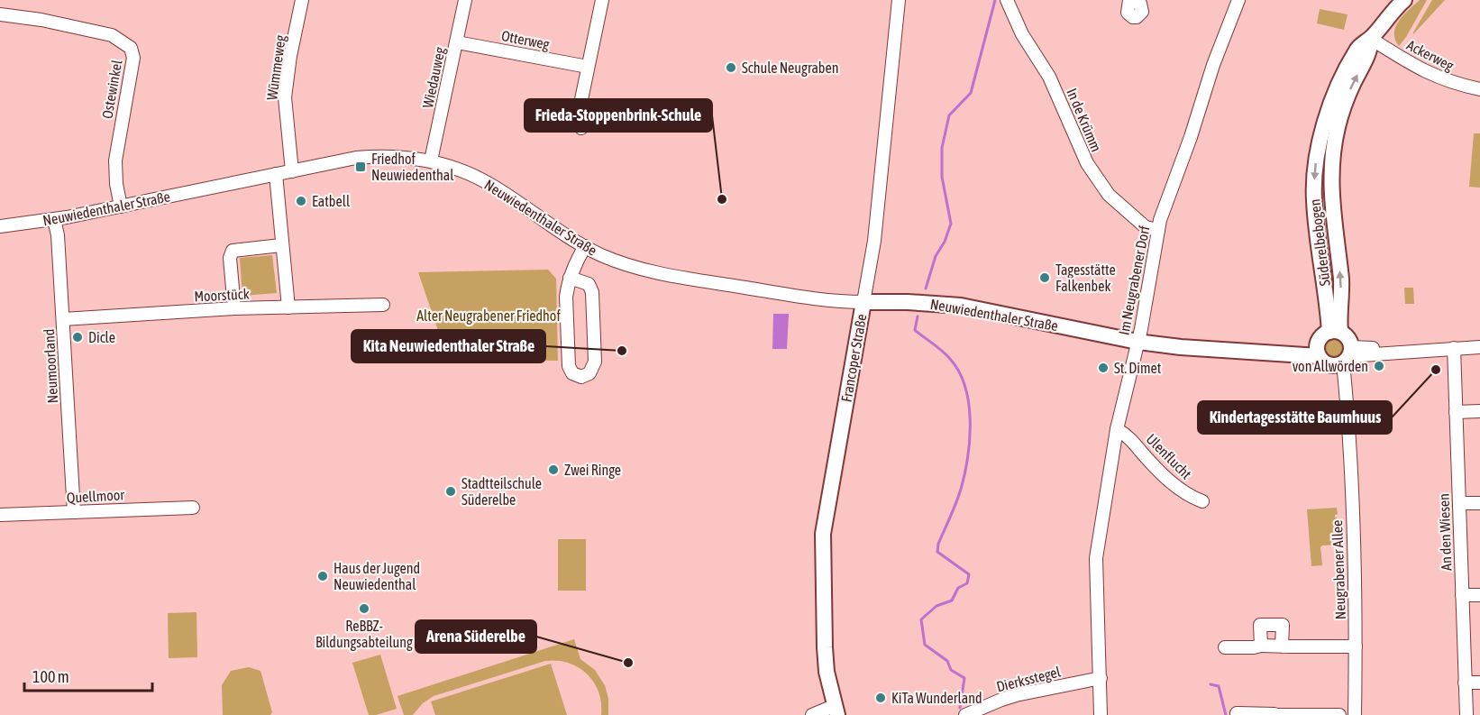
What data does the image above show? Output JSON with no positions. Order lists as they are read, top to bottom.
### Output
{
  "streets": {
    "main road": ["Neuwiedenthaler Straße", "Süderelbebogen", "Francoper Straße"],
    "street": [
      "Otterweg",
      "Ackerweg",
      "Wümmeweg",
      "Wiedauweg",
      "Ostewinkel",
      "In de Krümm",
      "Im Neugrabener Dorf",
      "Moorstück",
      "Neumoorland",
      "Ulenflucht",
      "Quellmoor",
      "An den Wiesen",
      "Neugrabener Allee",
      "Dierksstegel"
    ]
  },
  "crossings": [
    ["Otterweg", "Wiedauweg"],
    ["Ackerweg", "Süderelbebogen"],
    ["Wümmeweg", "Neuwiedenthaler Straße"],
    ["Wiedauweg", "Neuwiedenthaler Straße"],
    ["Ostewinkel", "Neuwiedenthaler Straße"],
    ["In de Krümm", "Im Neugrabener Dorf"],
    ["Neuwiedenthaler Straße", "Süderelbebogen"],
    ["Neuwiedenthaler Straße", "Im Neugrabener Dorf"],
    ["Neuwiedenthaler Straße", "Francoper Straße"],
    ["Neuwiedenthaler Straße", "Neumoorland"],
    ["Neuwiedenthaler Straße", "Neugrabener Allee"],
    ["Süderelbebogen", "Neugrabener Allee"],
    ["Im Neugrabener Dorf", "Ulenflucht"],
    ["Im Neugrabener Dorf", "Dierksstegel"],
    ["Moorstück", "Neumoorland"],
    ["Neumoorland", "Quellmoor"]
  ],
  "parks": ["Alter Neugrabener Friedhof"],
  "places": {
    "other": [
      "Schule Neugraben",
      "Frieda-Stoppenbrink-Schule",
      "Eatbell",
      "Tagesstätte Falkenbek",
      "Dicle",
      "Kita Neuwiedenthaler Straße",
      "von Allwörden",
      "St. Dimet",
      "Kindertagesstätte Baumhuus",
      "Zwei Ringe",
      "Stadtteilschule Süderelbe",
      "Haus der Jugend Neuwiedenthal",
      "ReBBZ- Bildungsabteilung",
      "Arena Süderelbe",
      "KiTa Wunderland"
    ],
    "transit": ["Friedhof Neuwiedenthal"]
  },
  "scale_bar": "100 m"
}
